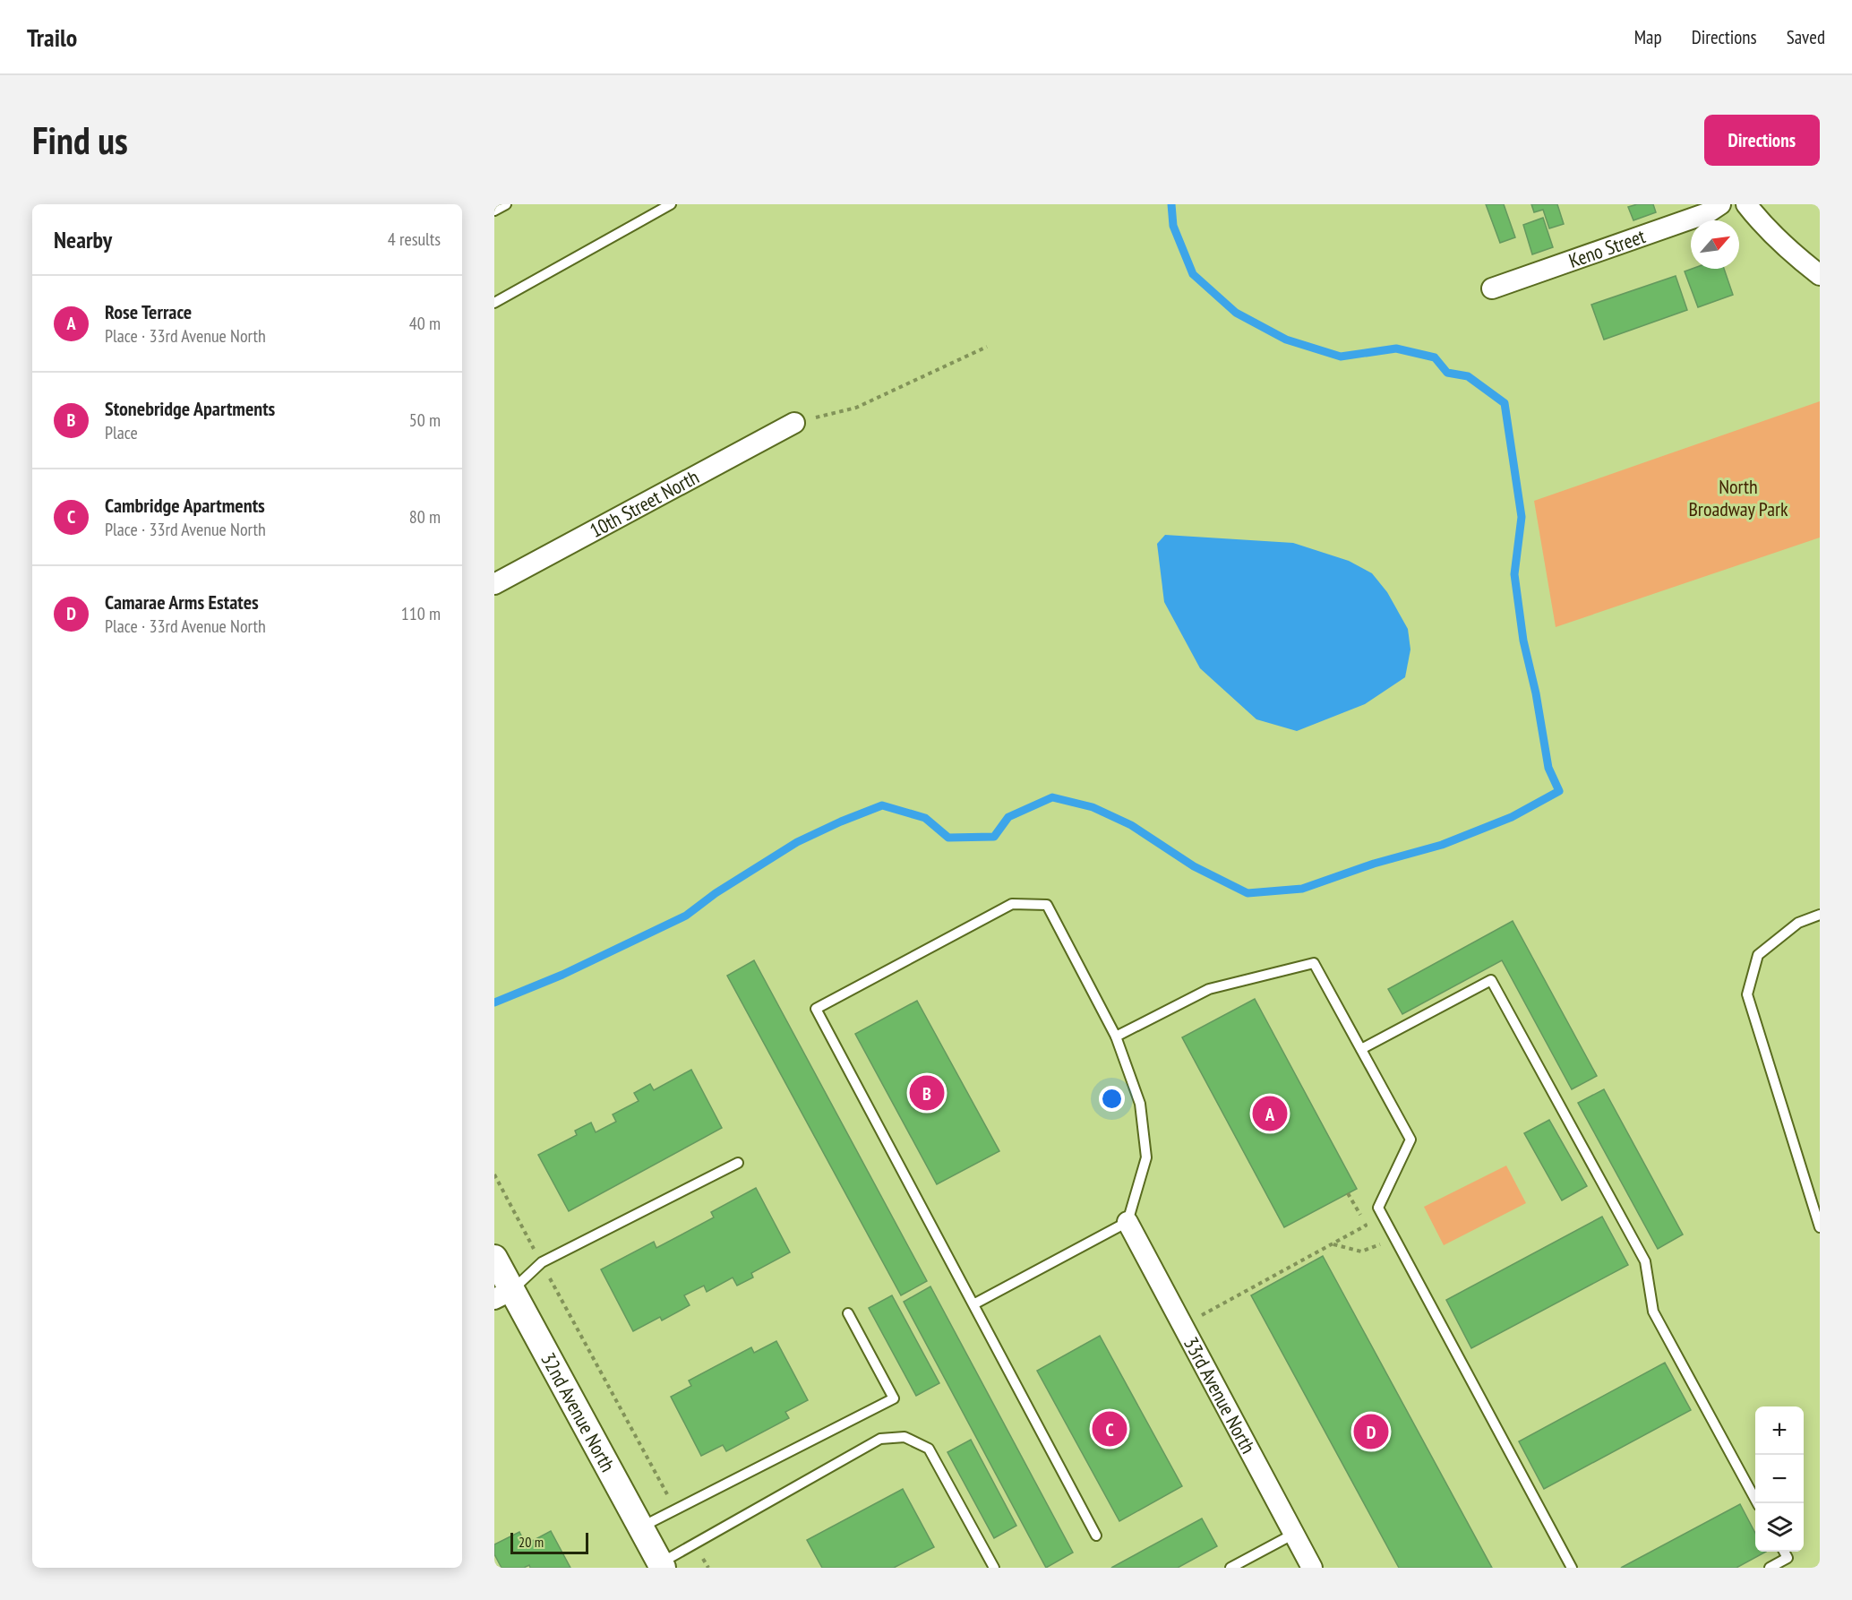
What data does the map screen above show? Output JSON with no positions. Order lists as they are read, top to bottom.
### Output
{
  "streets": {
    "street": [
      "Keno Street",
      "10th Street North",
      "33rd Avenue North",
      "32nd Avenue North"
    ]
  },
  "parks": ["North Broadway Park"],
  "scale_bar": "20 m",
  "north": "top right",
  "page": {
    "header": "Trailo",
    "nav": ["Map", "Directions", "Saved"],
    "buttons": "Directions",
    "title": "Find us",
    "heading": ["Nearby", "4 results"],
    "list": [
      {
        "mark": "A",
        "name": "Rose Terrace",
        "note": "Place · 33rd Avenue North",
        "value": "40 m"
      },
      {
        "mark": "B",
        "name": "Stonebridge Apartments",
        "note": "Place",
        "value": "50 m"
      },
      {
        "mark": "C",
        "name": "Cambridge Apartments",
        "note": "Place · 33rd Avenue North",
        "value": "80 m"
      },
      {
        "mark": "D",
        "name": "Camarae Arms Estates",
        "note": "Place · 33rd Avenue North",
        "value": "110 m"
      }
    ],
    "pins": [
      "B",
      "A",
      "C",
      "D"
    ],
    "map_buttons": ["+", "−"],
    "scale": "20 m"
  }
}
